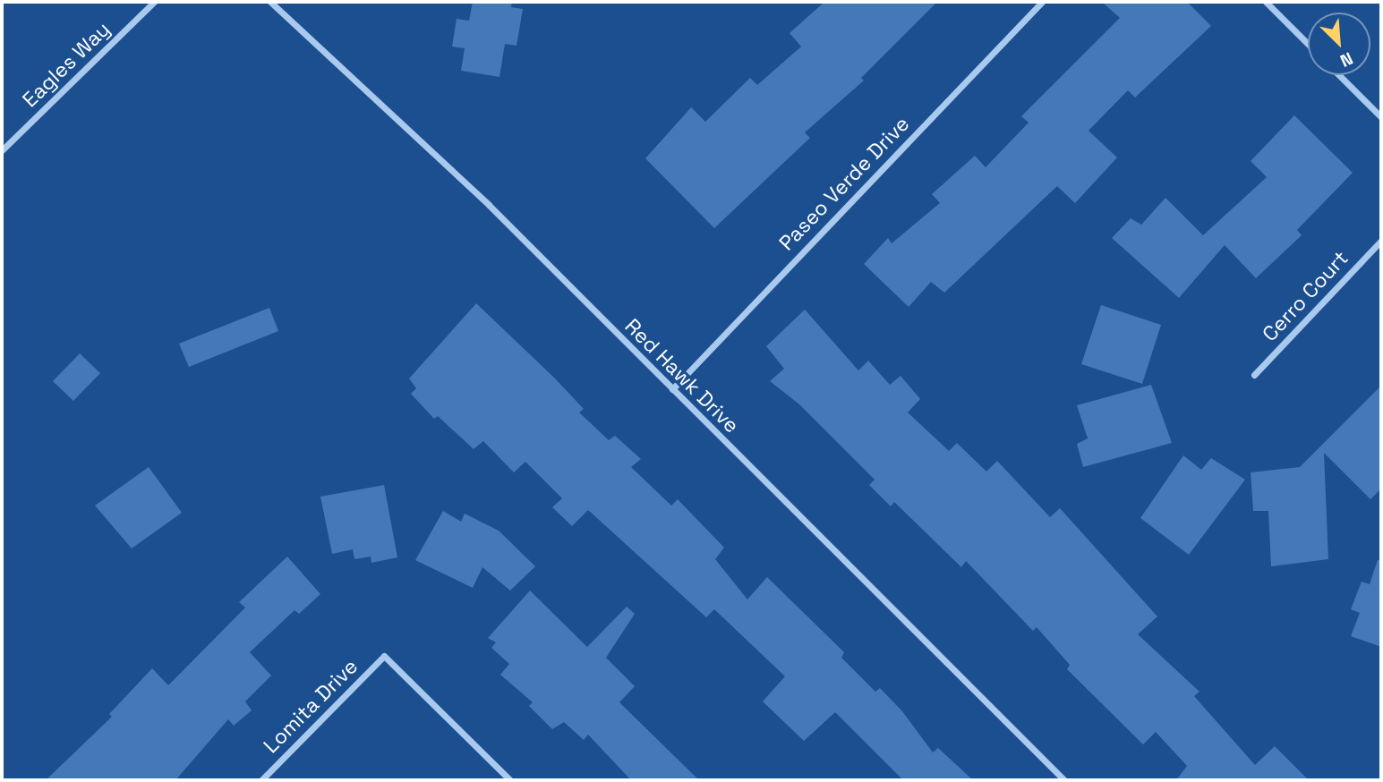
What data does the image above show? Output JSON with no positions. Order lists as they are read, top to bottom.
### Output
{
  "streets": {
    "street": [
      "Eagles Way",
      "Paseo Verde Drive",
      "Cerro Court",
      "Red Hawk Drive",
      "Lomita Drive"
    ]
  },
  "crossings": [
    ["Paseo Verde Drive", "Red Hawk Drive"]
  ],
  "north": "bottom right"
}
